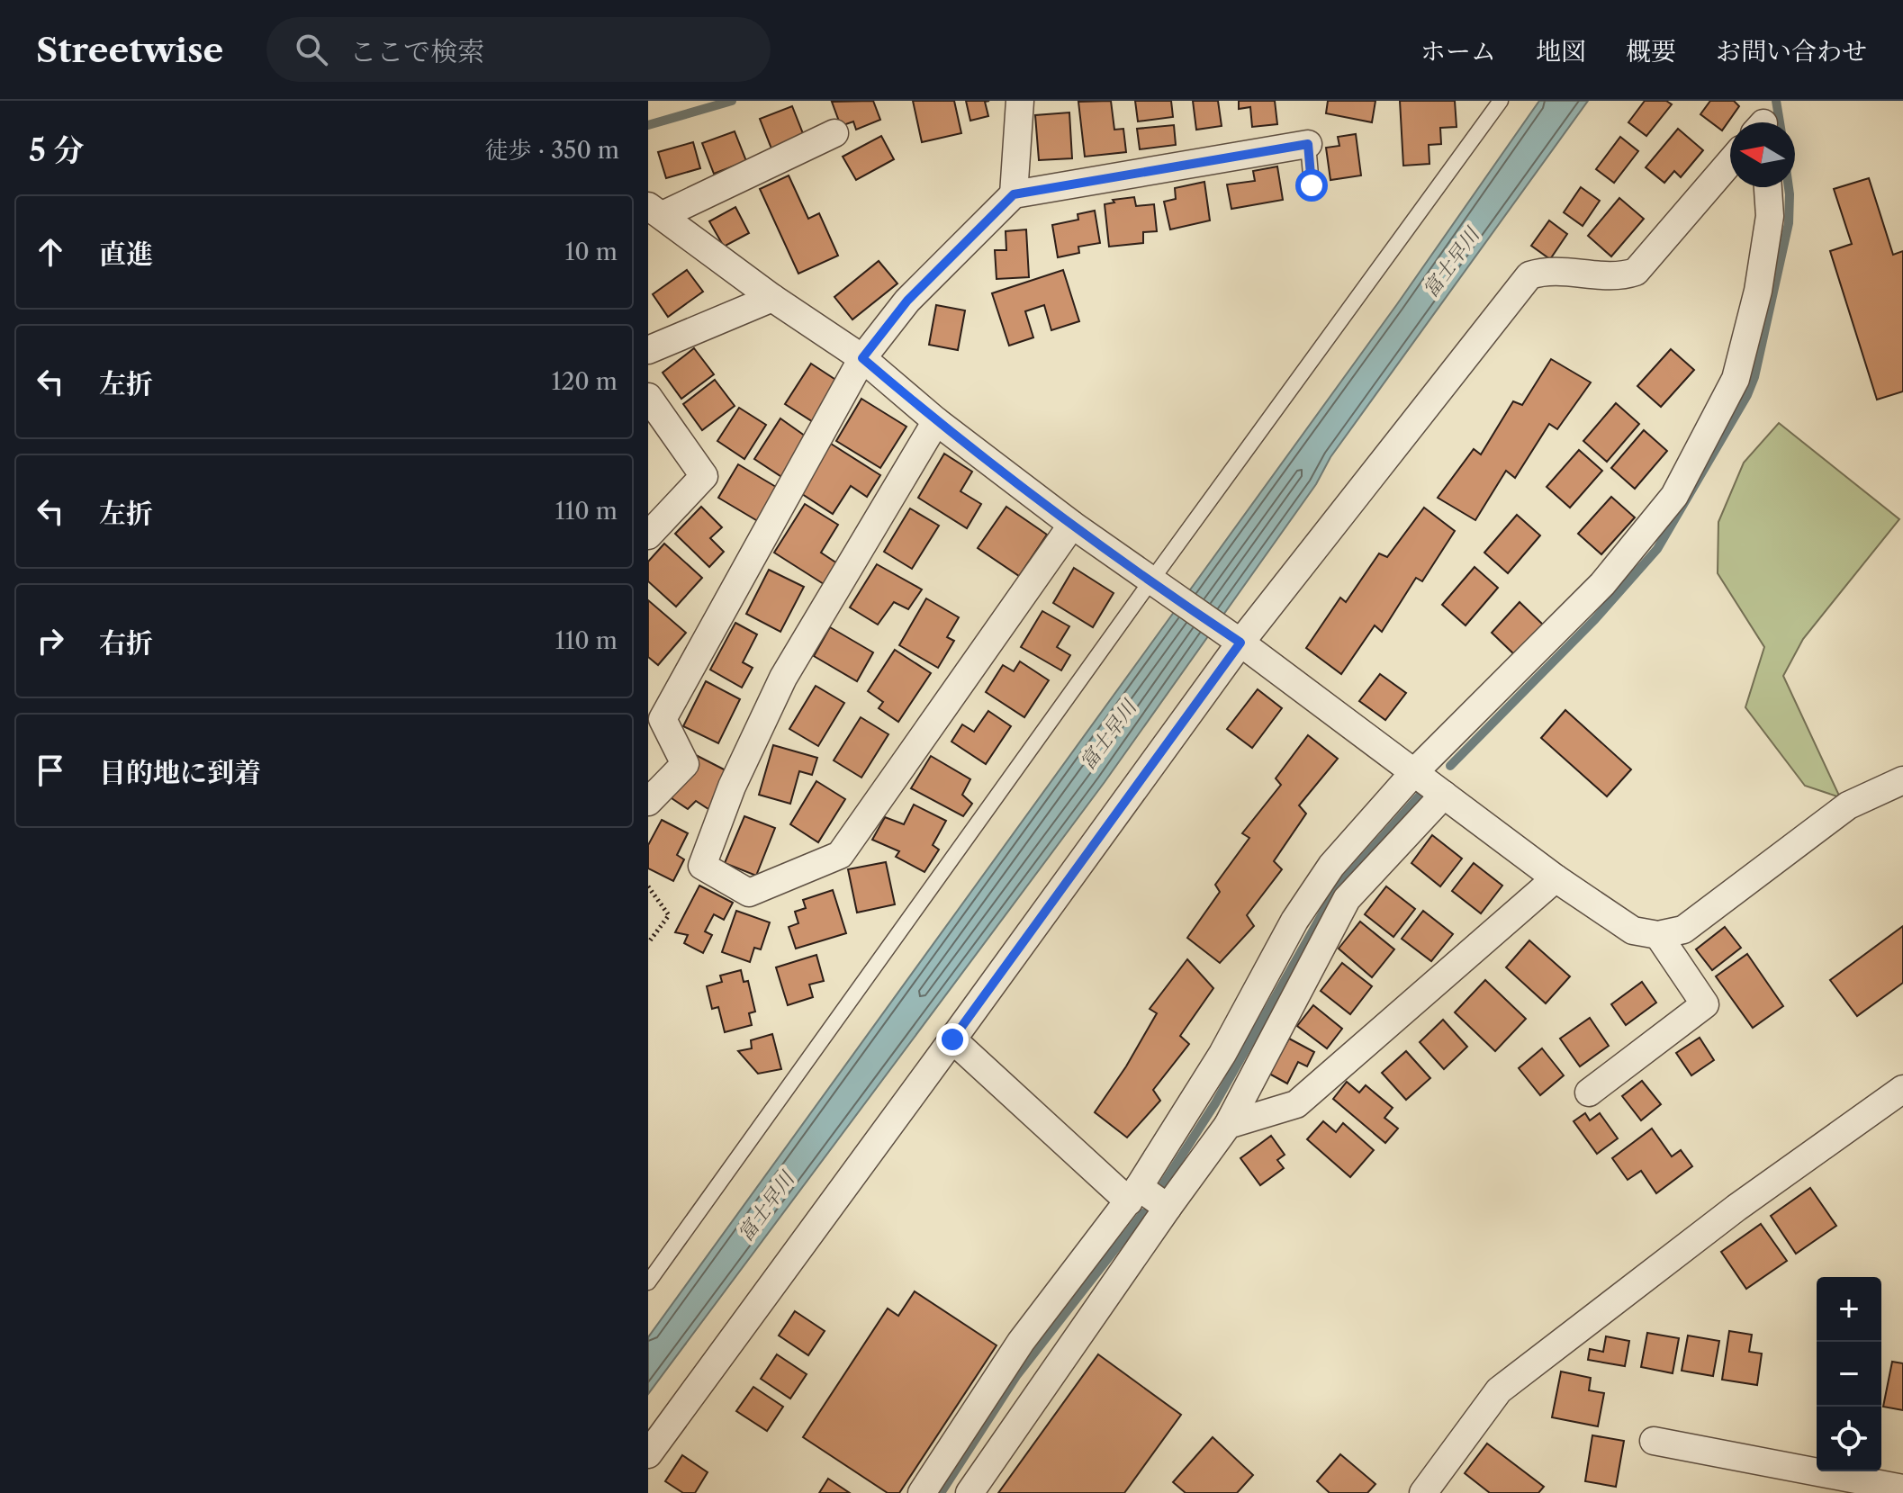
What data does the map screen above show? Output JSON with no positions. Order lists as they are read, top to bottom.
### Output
{
  "water": ["富士早川"],
  "north": "left",
  "page": {
    "header": "Streetwise",
    "search": "ここで検索",
    "nav": [
      "ホーム",
      "地図",
      "概要",
      "お問い合わせ"
    ],
    "heading": ["5 分", "徒歩 · 350 m"],
    "list": [
      ["直進", "10 m"],
      ["左折", "120 m"],
      ["左折", "110 m"],
      ["右折", "110 m"],
      "目的地に到着"
    ],
    "map_buttons": ["+", "−"]
  }
}
